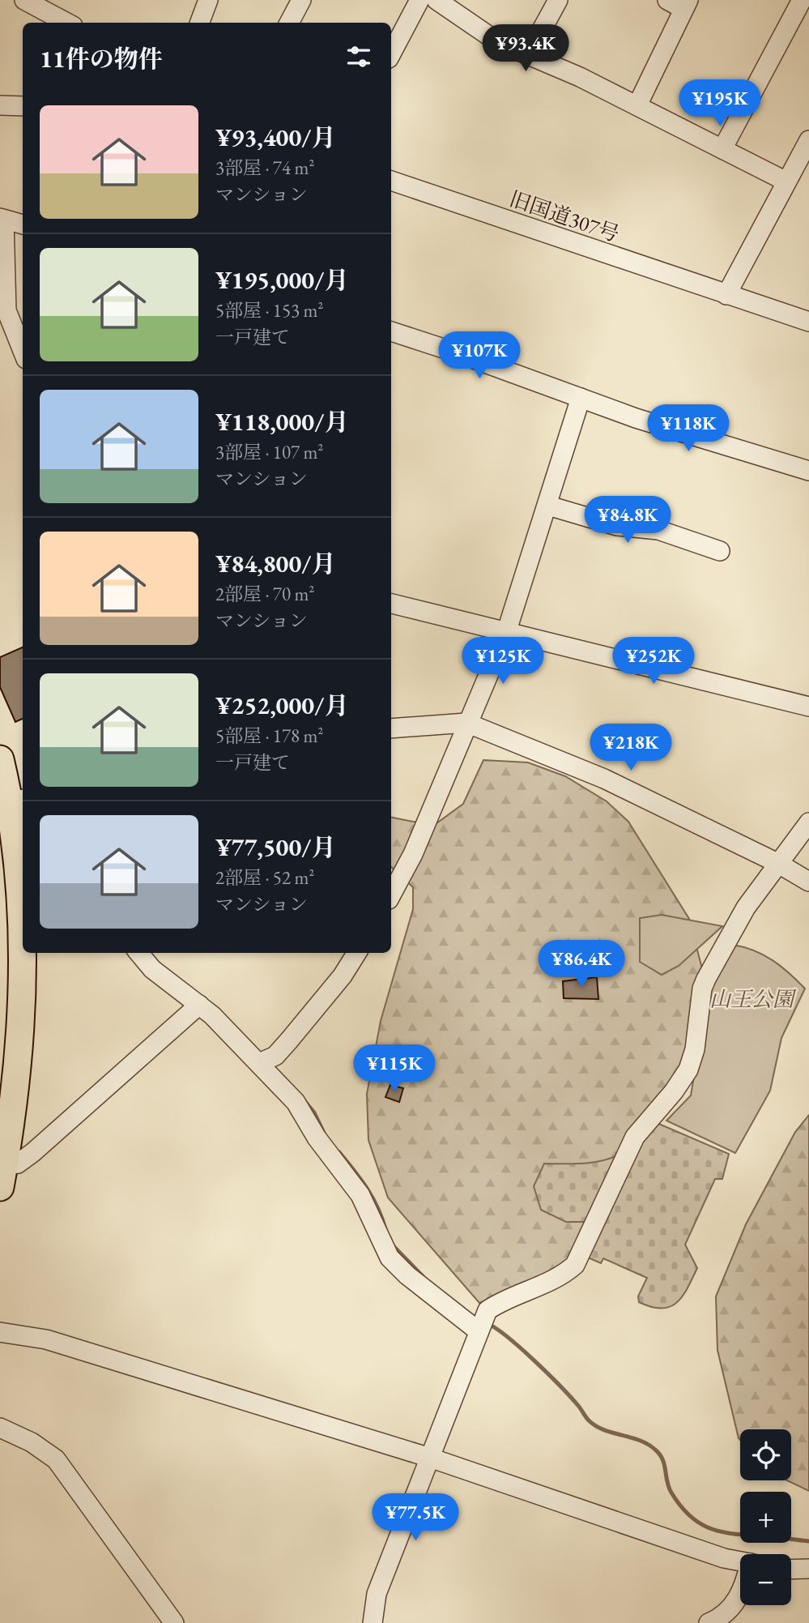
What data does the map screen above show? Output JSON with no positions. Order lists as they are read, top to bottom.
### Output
{
  "streets": {
    "street": ["旧国道307号"]
  },
  "parks": ["山王公園"],
  "page": {
    "heading": "11件の物件",
    "price": [
      "¥93.4K",
      "¥195K",
      "¥107K",
      "¥118K",
      "¥84.8K",
      "¥125K",
      "¥252K",
      "¥218K",
      "¥86.4K",
      "¥115K",
      "¥77.5K"
    ],
    "list": [
      {
        "name": "¥93,400/月",
        "note": "3部屋 · 74 m² · マンション"
      },
      {
        "name": "¥195,000/月",
        "note": "5部屋 · 153 m² · 一戸建て"
      },
      {
        "name": "¥118,000/月",
        "note": "3部屋 · 107 m² · マンション"
      },
      {
        "name": "¥84,800/月",
        "note": "2部屋 · 70 m² · マンション"
      },
      {
        "name": "¥252,000/月",
        "note": "5部屋 · 178 m² · 一戸建て"
      },
      {
        "name": "¥77,500/月",
        "note": "2部屋 · 52 m² · マンション"
      }
    ],
    "map_buttons": ["+", "−"]
  }
}
